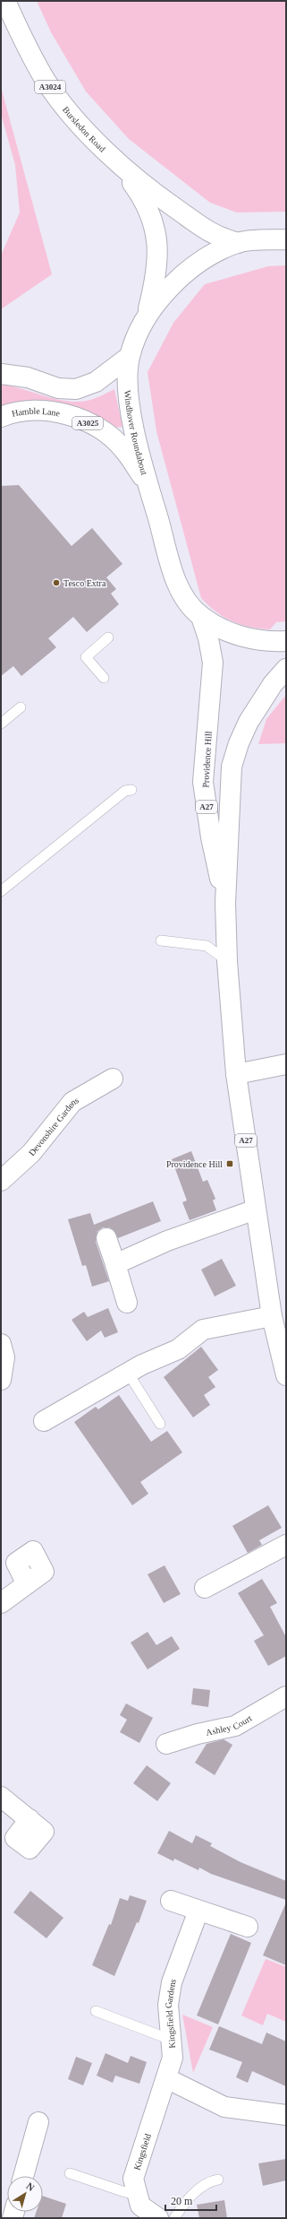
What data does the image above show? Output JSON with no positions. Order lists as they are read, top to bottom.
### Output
{
  "streets": {
    "main road": [
      "A3024",
      "Bursledon Road",
      "Hamble Lane",
      "A3025",
      "Windhover Roundabout",
      "Providence Hill",
      "A27",
      "Devonshire Gardens",
      "Ashley Court",
      "Kingsfield Gardens",
      "Kingsfield"
    ]
  },
  "crossings": [
    ["Bursledon Road", "Windhover Roundabout"],
    ["Hamble Lane", "Windhover Roundabout"],
    ["Windhover Roundabout", "Providence Hill"],
    ["Kingsfield Gardens", "Kingsfield"]
  ],
  "places": {
    "other": ["Tesco Extra"],
    "transit": ["Providence Hill"]
  },
  "scale_bar": "20 m",
  "north": "top right"
}
